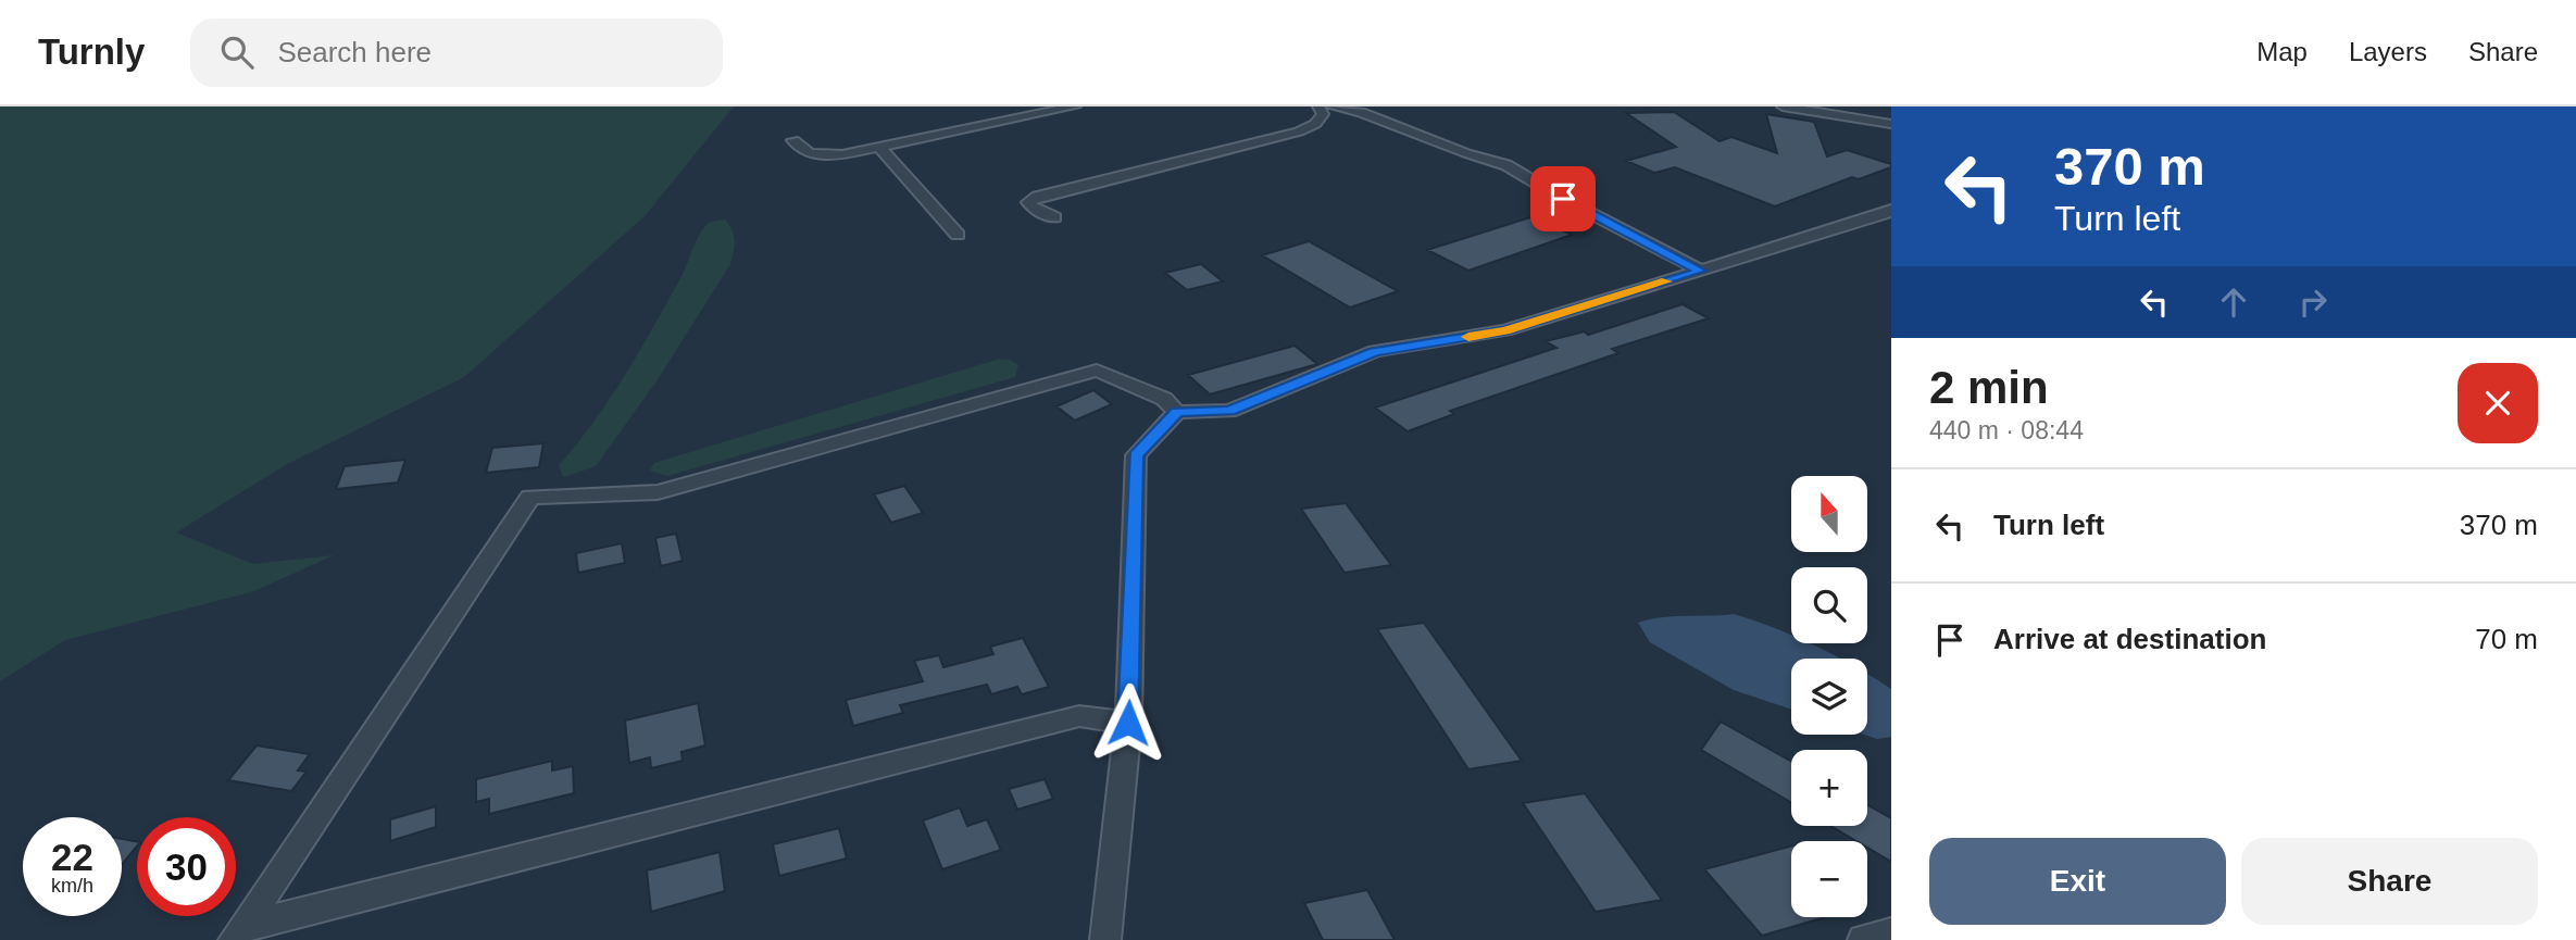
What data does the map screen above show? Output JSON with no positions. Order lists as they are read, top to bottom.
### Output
{
  "north": "top",
  "page": {
    "header": "Turnly",
    "search": "Search here",
    "nav": ["Map", "Layers", "Share"],
    "turn": ["370 m", "Turn left"],
    "heading": ["2 min", "440 m · 08:44"],
    "list": [
      {
        "name": "Turn left",
        "value": "370 m"
      },
      {
        "name": "Arrive at destination",
        "value": "70 m"
      }
    ],
    "map_buttons": ["+", "−"],
    "speed": "22 km/h",
    "limit": "30",
    "buttons": ["Exit", "Share"]
  }
}
